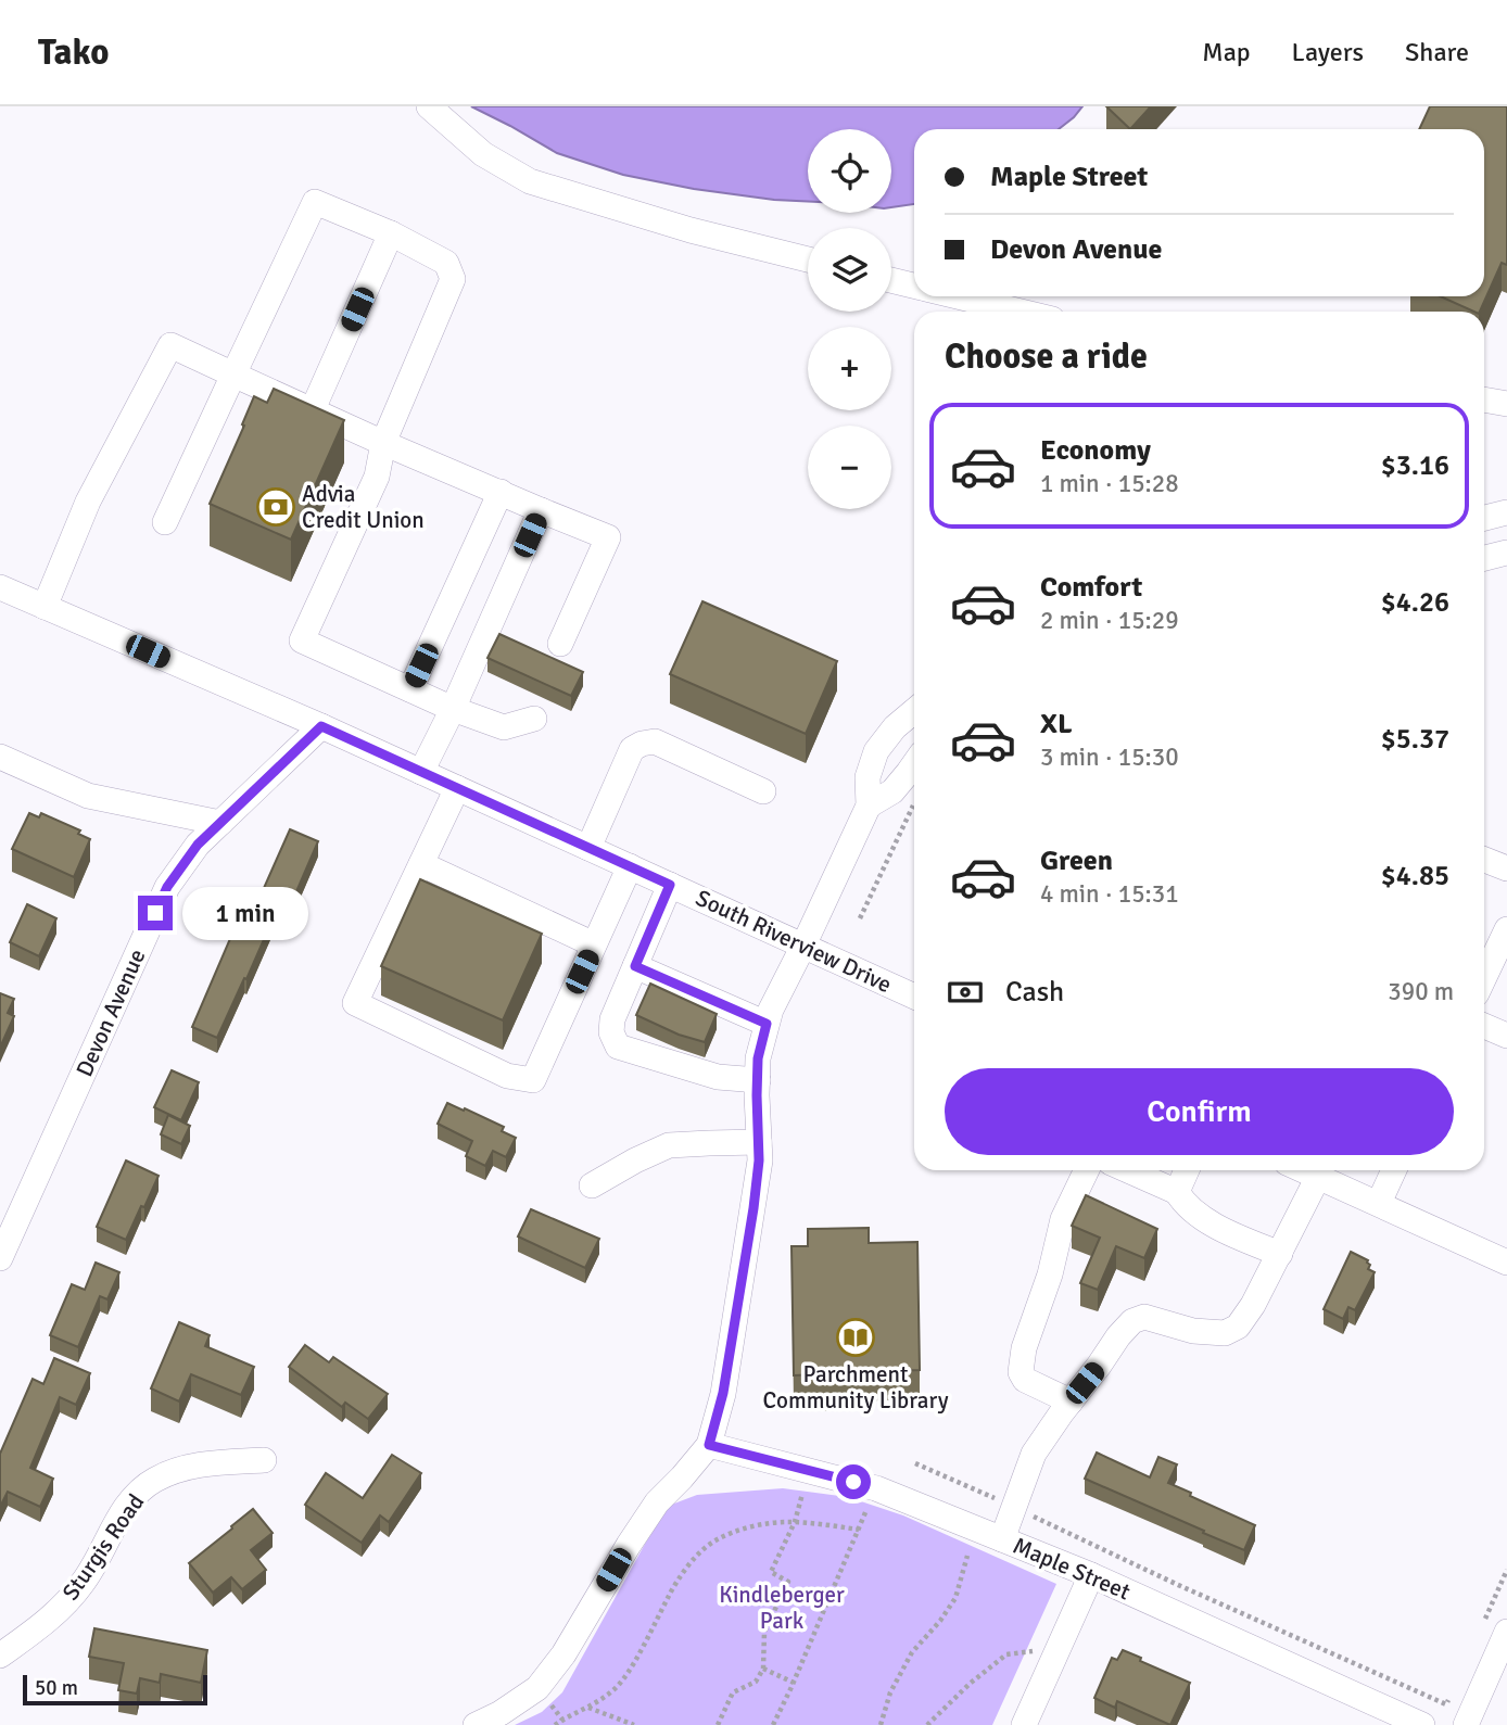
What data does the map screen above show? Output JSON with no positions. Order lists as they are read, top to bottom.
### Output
{
  "streets": {
    "street": [
      "South Riverview Drive",
      "Devon Avenue",
      "Sturgis Road",
      "Maple Street"
    ]
  },
  "crossings": [
    ["South Riverview Drive", "Devon Avenue"]
  ],
  "parks": ["Kindleberger Park"],
  "places": {
    "bank": ["Advia Credit Union"],
    "library": ["Parchment Community Library"]
  },
  "scale_bar": "50 m",
  "page": {
    "header": "Tako",
    "nav": ["Map", "Layers", "Share"],
    "map_buttons": ["+", "−"],
    "banner": ["Maple Street", "Devon Avenue"],
    "heading": "Choose a ride",
    "list": [
      {
        "name": "Economy",
        "note": "1 min · 15:28",
        "value": "$3.16"
      },
      {
        "name": "Comfort",
        "note": "2 min · 15:29",
        "value": "$4.26"
      },
      {
        "name": "XL",
        "note": "3 min · 15:30",
        "value": "$5.37"
      },
      {
        "name": "Green",
        "note": "4 min · 15:31",
        "value": "$4.85"
      }
    ],
    "bubble": "1 min",
    "pay": ["Cash", "390 m"],
    "buttons": "Confirm",
    "scale": "50 m"
  }
}
